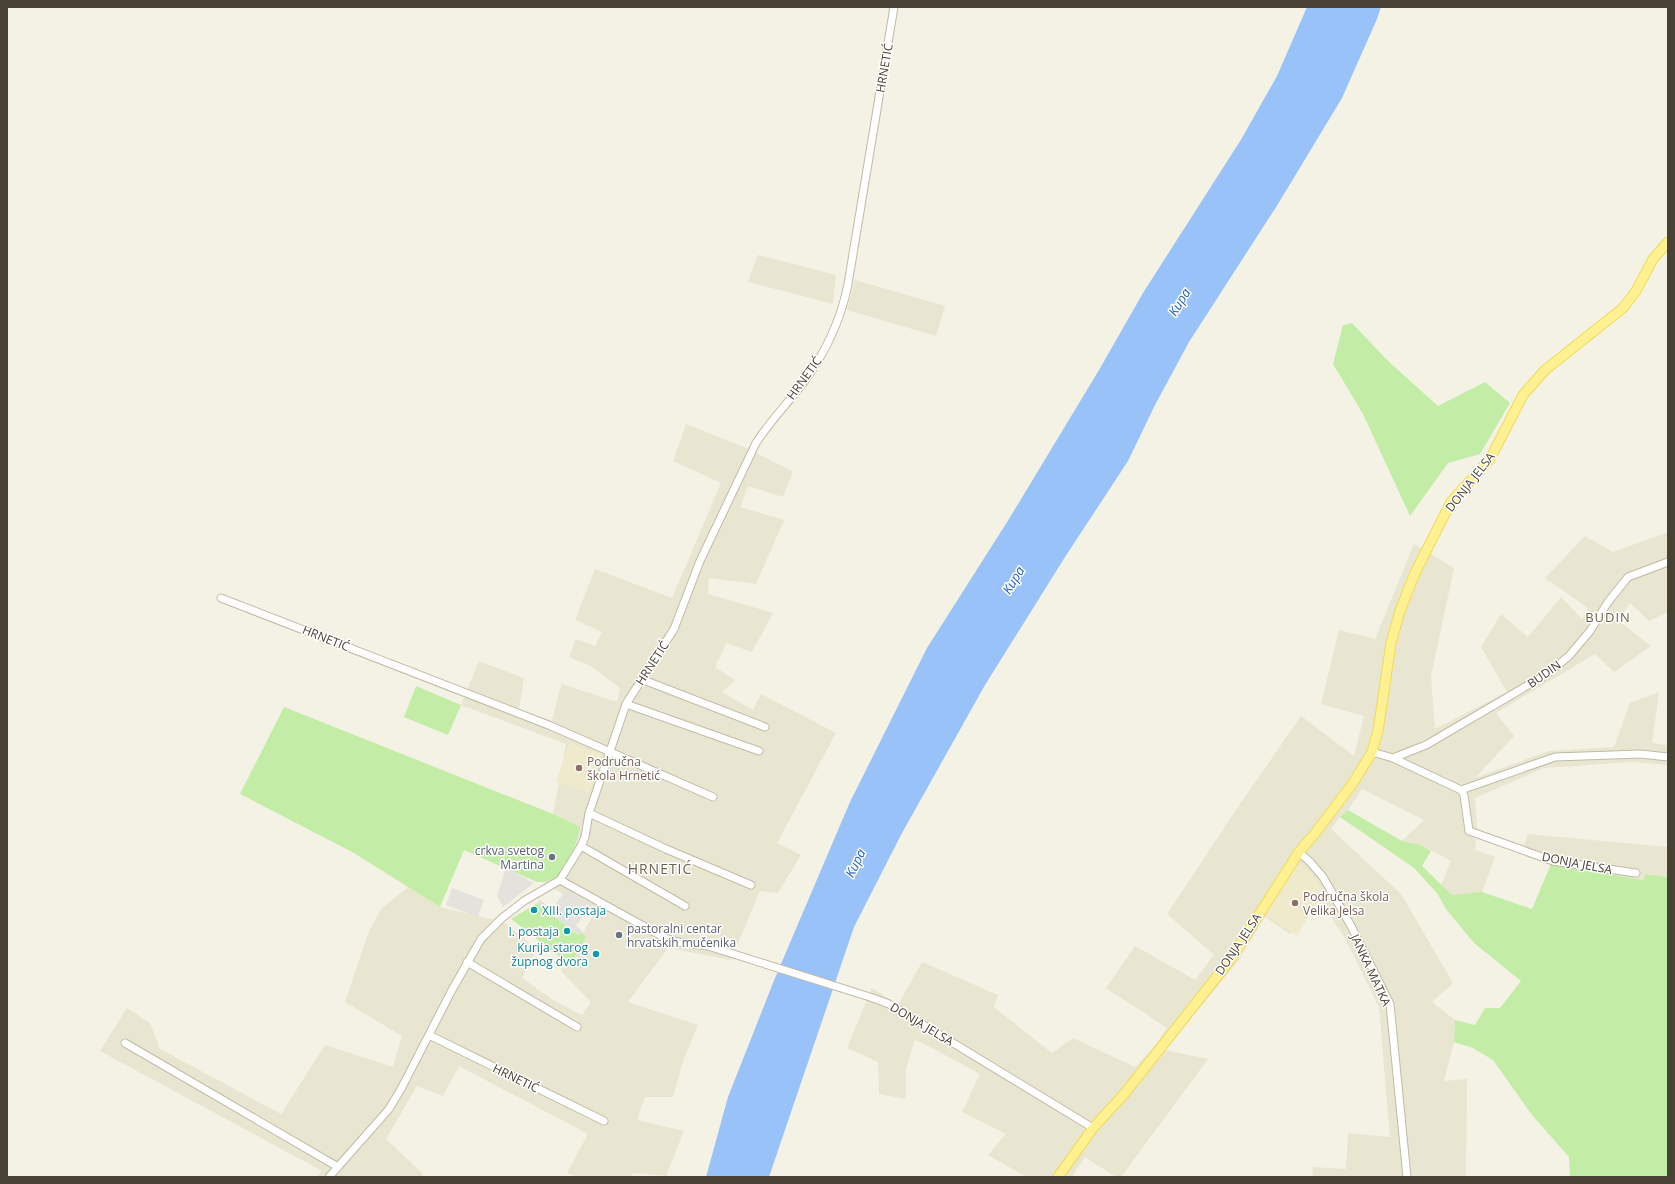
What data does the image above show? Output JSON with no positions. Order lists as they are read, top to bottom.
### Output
{
  "streets": {
    "main road": ["DONJA JELSA"],
    "street": ["HRNETIĆ", "BUDIN", "JANKA MATKA"]
  },
  "crossings": [
    ["HRNETIĆ", "DONJA JELSA"],
    ["DONJA JELSA", "JANKA MATKA"]
  ],
  "districts": ["BUDIN", "HRNETIĆ"],
  "water": ["Kupa"],
  "places": [
    "Područna škola Hrnetić",
    "crkva svetog Martina",
    "Područna škola Velika Jelsa",
    "XIII. postaja",
    "I. postaja",
    "pastoralni centar hrvatskih mučenika",
    "Kurija starog župnog dvora"
  ]
}
